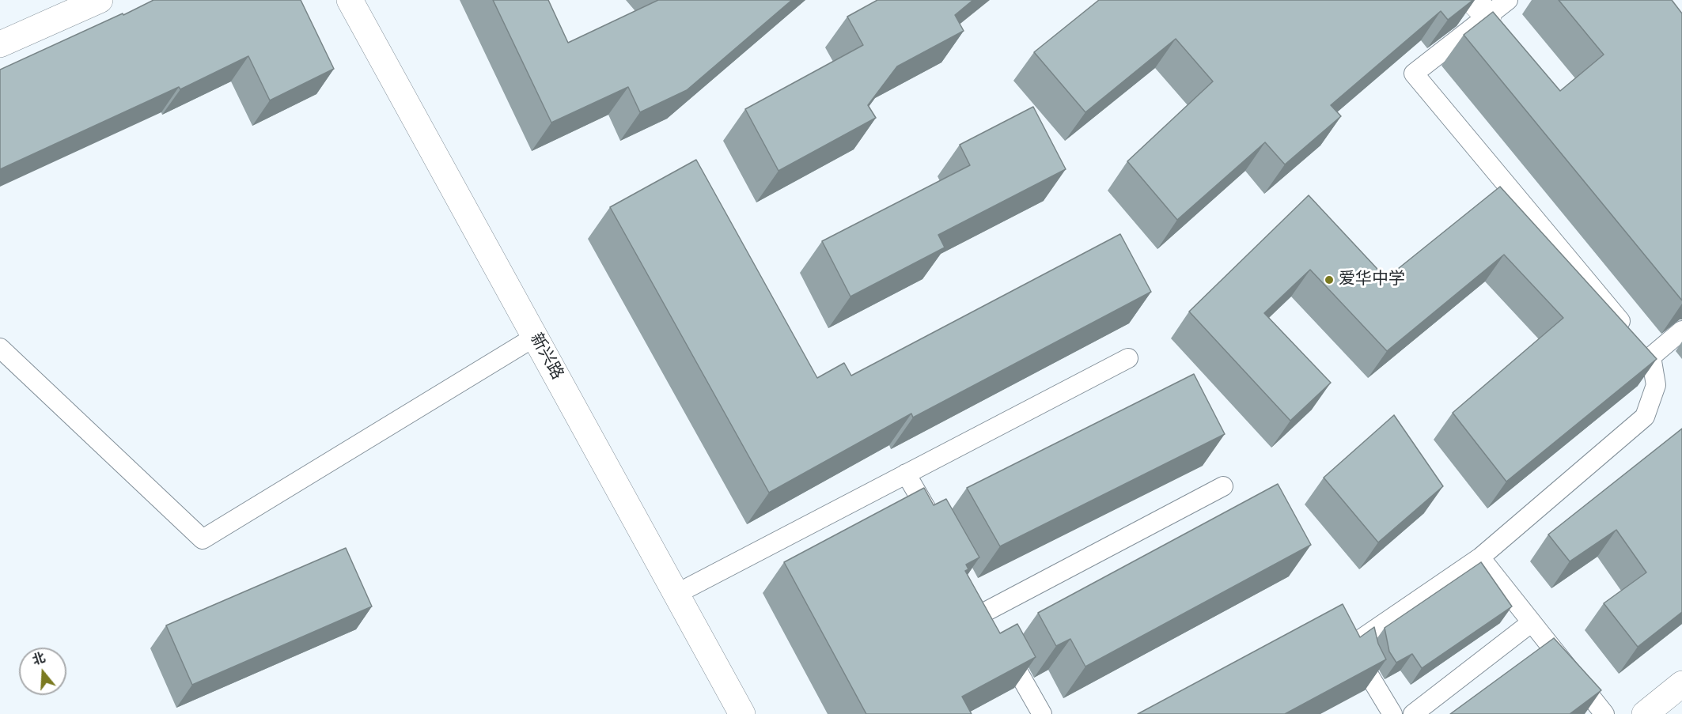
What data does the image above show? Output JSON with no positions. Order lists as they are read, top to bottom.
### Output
{
  "streets": {
    "street": ["新兴路"]
  },
  "places": ["爱华中学"],
  "north": "top"
}
